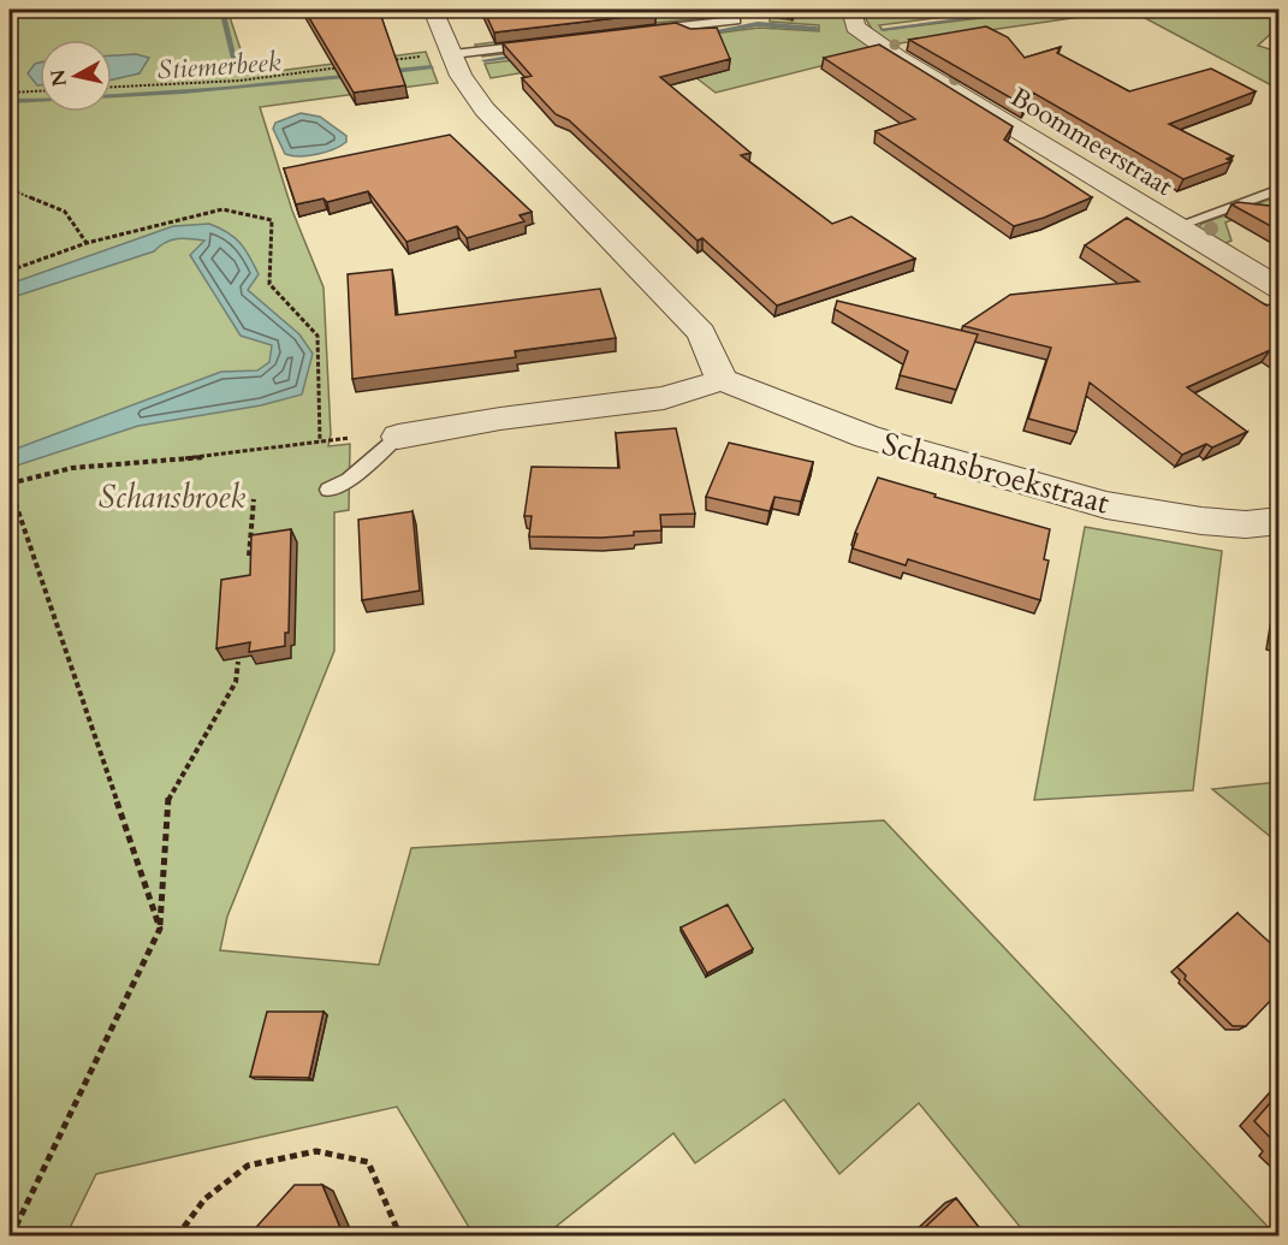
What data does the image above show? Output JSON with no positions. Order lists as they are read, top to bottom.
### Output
{
  "streets": {
    "street": ["Boommeerstraat", "Schansbroekstraat"]
  },
  "water": ["Stiemerbeek"],
  "parks": ["Schansbroek"],
  "north": "left"
}
